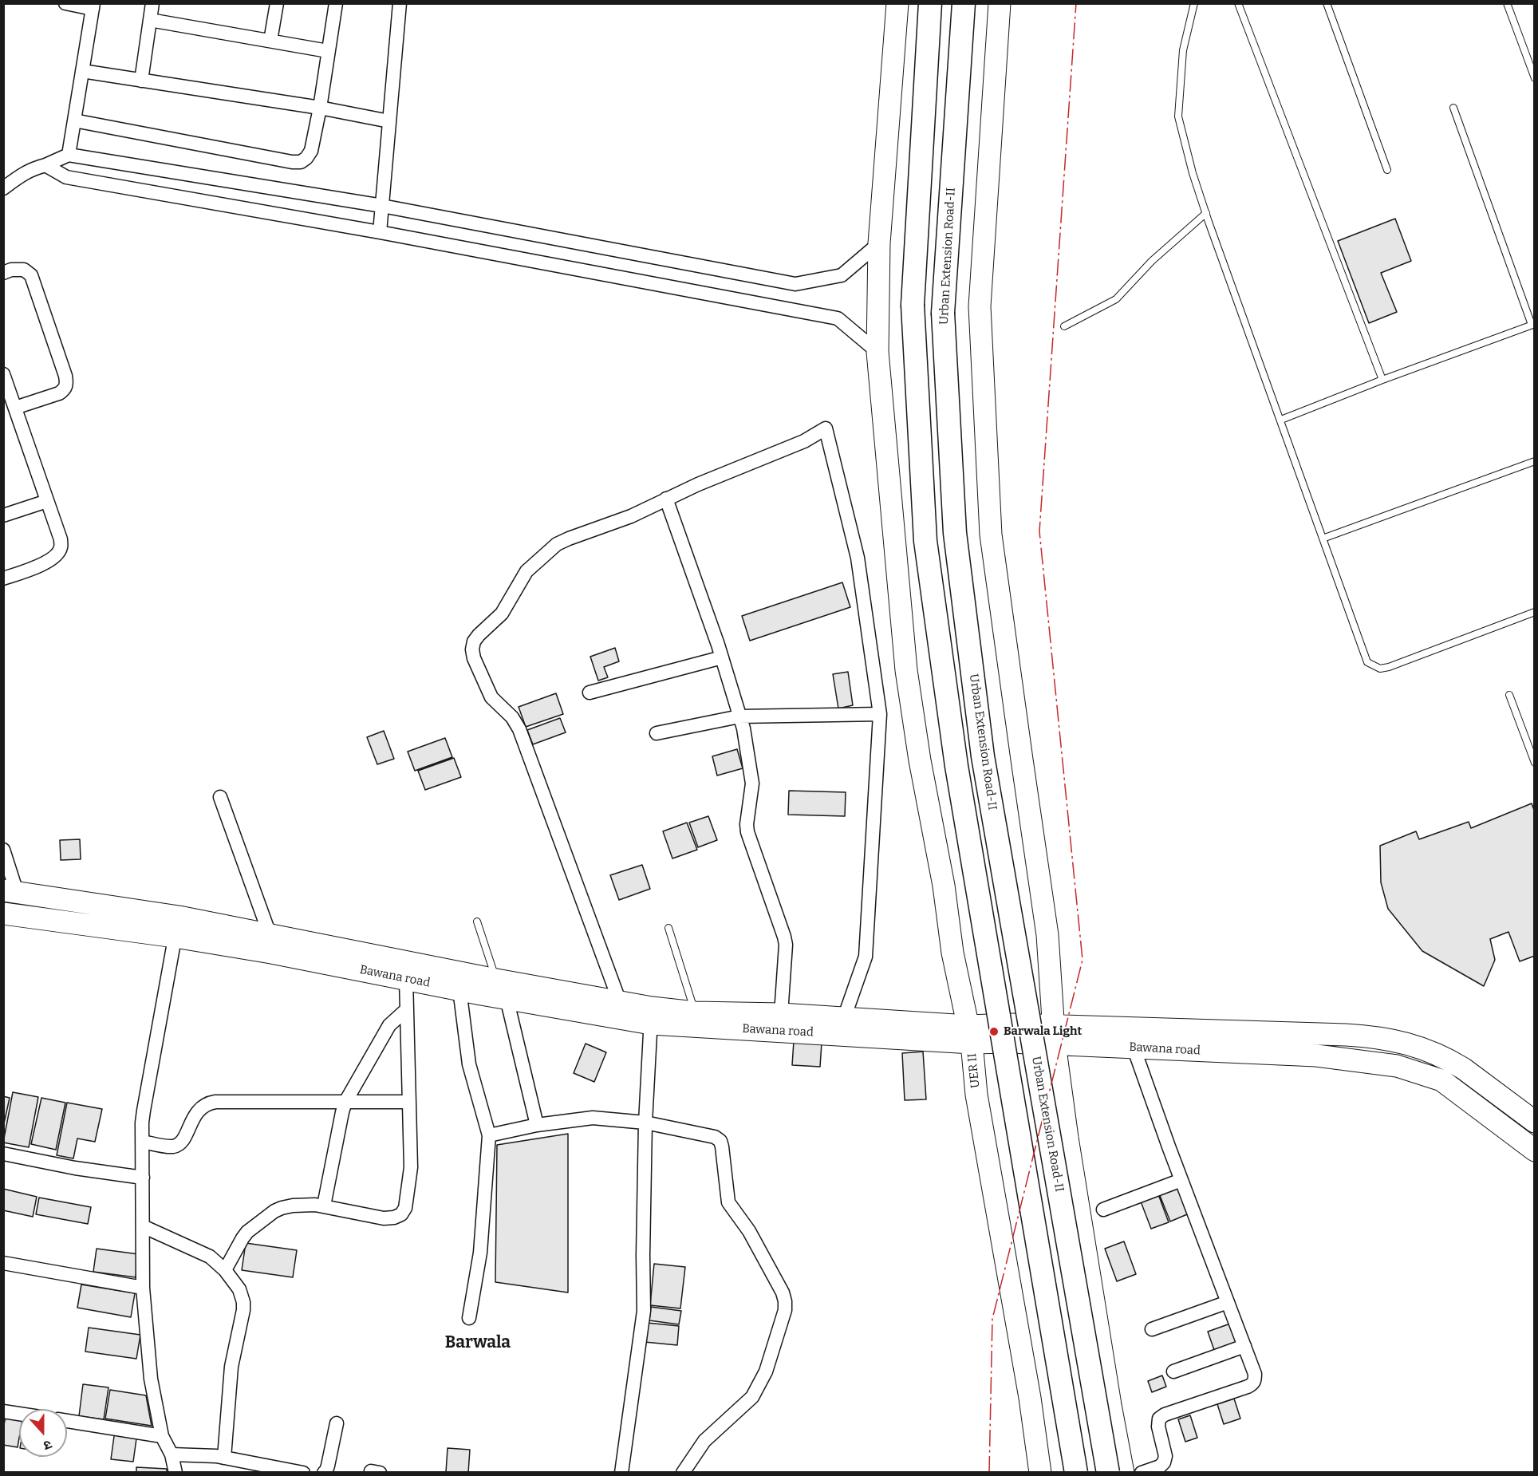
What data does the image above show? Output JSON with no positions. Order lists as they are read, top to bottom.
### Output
{
  "streets": {
    "highway": ["Urban Extension Road-II"],
    "main road": ["Bawana road", "UER II"]
  },
  "crossings": [
    ["Bawana road", "UER II"]
  ],
  "districts": ["Barwala"],
  "places": ["Barwala Light"],
  "north": "bottom"
}
